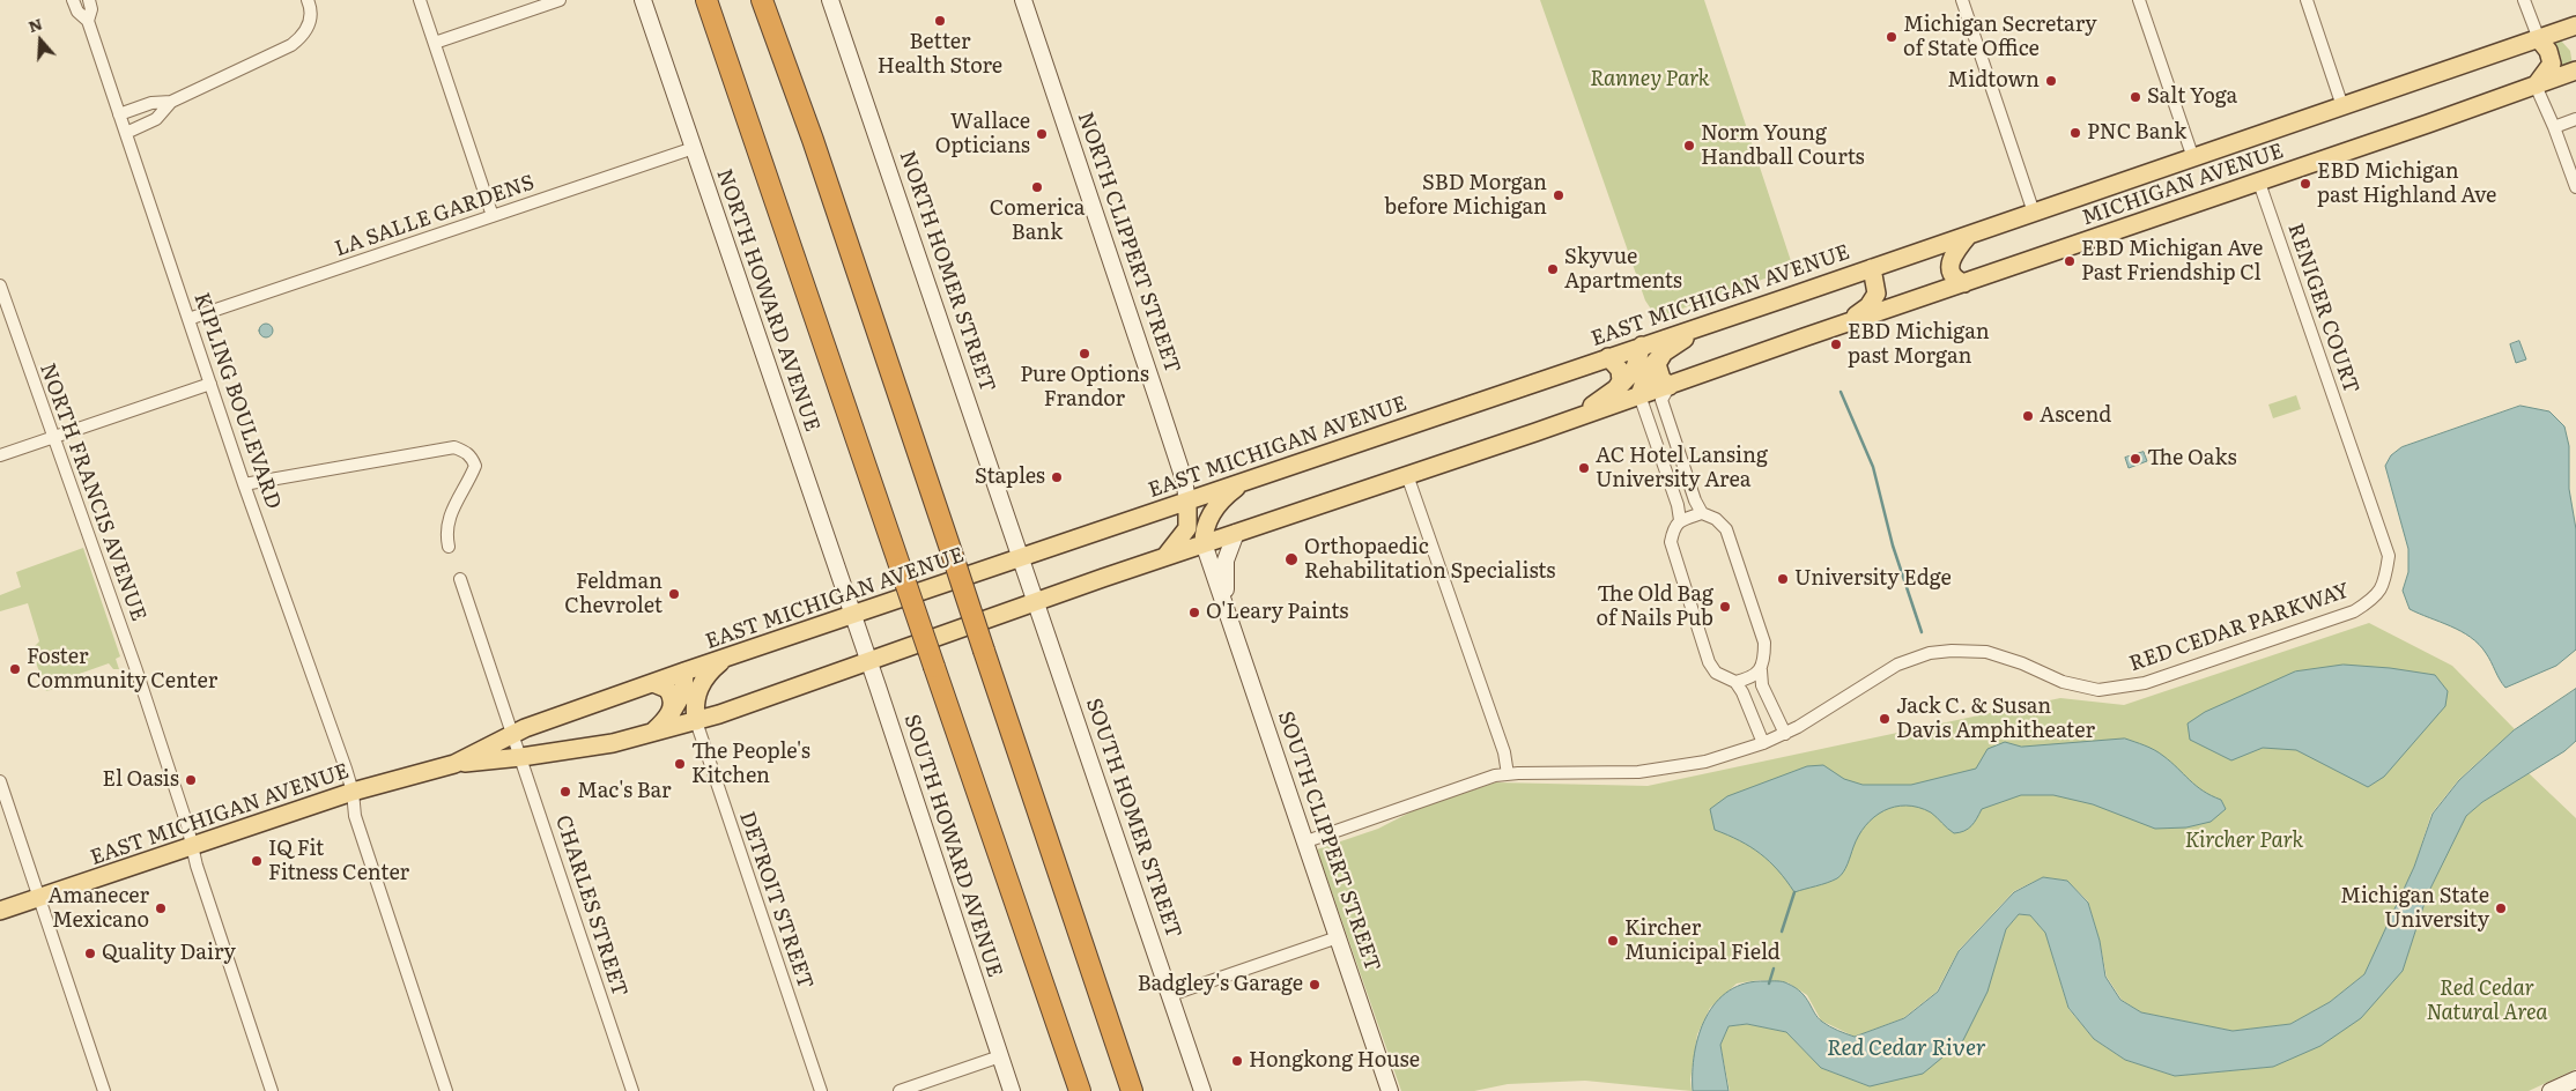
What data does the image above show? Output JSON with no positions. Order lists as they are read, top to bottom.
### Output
{
  "streets": {
    "main road": ["MICHIGAN AVENUE", "EAST MICHIGAN AVENUE"],
    "street": [
      "LA SALLE GARDENS",
      "NORTH CLIPPERT STREET",
      "NORTH HOMER STREET",
      "NORTH HOWARD AVENUE",
      "RENIGER COURT",
      "KIPLING BOULEVARD",
      "NORTH FRANCIS AVENUE",
      "RED CEDAR PARKWAY",
      "SOUTH HOMER STREET",
      "SOUTH CLIPPERT STREET",
      "SOUTH HOWARD AVENUE",
      "DETROIT STREET",
      "CHARLES STREET"
    ]
  },
  "crossings": [
    ["MICHIGAN AVENUE", "EAST MICHIGAN AVENUE"],
    ["MICHIGAN AVENUE", "RENIGER COURT"],
    ["LA SALLE GARDENS", "NORTH HOWARD AVENUE"],
    ["LA SALLE GARDENS", "KIPLING BOULEVARD"],
    ["NORTH CLIPPERT STREET", "EAST MICHIGAN AVENUE"],
    ["NORTH HOMER STREET", "EAST MICHIGAN AVENUE"],
    ["NORTH HOMER STREET", "SOUTH HOMER STREET"],
    ["EAST MICHIGAN AVENUE", "NORTH HOWARD AVENUE"],
    ["EAST MICHIGAN AVENUE", "KIPLING BOULEVARD"],
    ["EAST MICHIGAN AVENUE", "NORTH FRANCIS AVENUE"],
    ["EAST MICHIGAN AVENUE", "SOUTH HOMER STREET"],
    ["EAST MICHIGAN AVENUE", "SOUTH CLIPPERT STREET"],
    ["EAST MICHIGAN AVENUE", "SOUTH HOWARD AVENUE"],
    ["EAST MICHIGAN AVENUE", "DETROIT STREET"],
    ["EAST MICHIGAN AVENUE", "CHARLES STREET"],
    ["NORTH HOWARD AVENUE", "SOUTH HOWARD AVENUE"],
    ["RENIGER COURT", "RED CEDAR PARKWAY"],
    ["RED CEDAR PARKWAY", "SOUTH CLIPPERT STREET"]
  ],
  "water": ["Red Cedar River"],
  "parks": ["Ranney Park", "Kircher Park", "Red Cedar Natural Area"],
  "places": [
    "Better Health Store",
    "Michigan Secretary of State Office",
    "Midtown",
    "Salt Yoga",
    "PNC Bank",
    "Wallace Opticians",
    "Norm Young Handball Courts",
    "EBD Michigan past Highland Ave",
    "Comerica Bank",
    "SBD Morgan before Michigan",
    "EBD Michigan Ave Past Friendship Cl",
    "Skyvue Apartments",
    "EBD Michigan past Morgan",
    "Pure Options Frandor",
    "Ascend",
    "The Oaks",
    "AC Hotel Lansing University Area",
    "Staples",
    "Orthopaedic Rehabilitation Specialists",
    "University Edge",
    "Feldman Chevrolet",
    "The Old Bag of Nails Pub",
    "O'Leary Paints",
    "Foster Community Center",
    "Jack C. & Susan Davis Amphitheater",
    "The People's Kitchen",
    "El Oasis",
    "Mac's Bar",
    "IQ Fit Fitness Center",
    "Amanecer Mexicano",
    "Michigan State University",
    "Kircher Municipal Field",
    "Quality Dairy",
    "Badgley's Garage",
    "Hongkong House"
  ],
  "north": "top"
}
